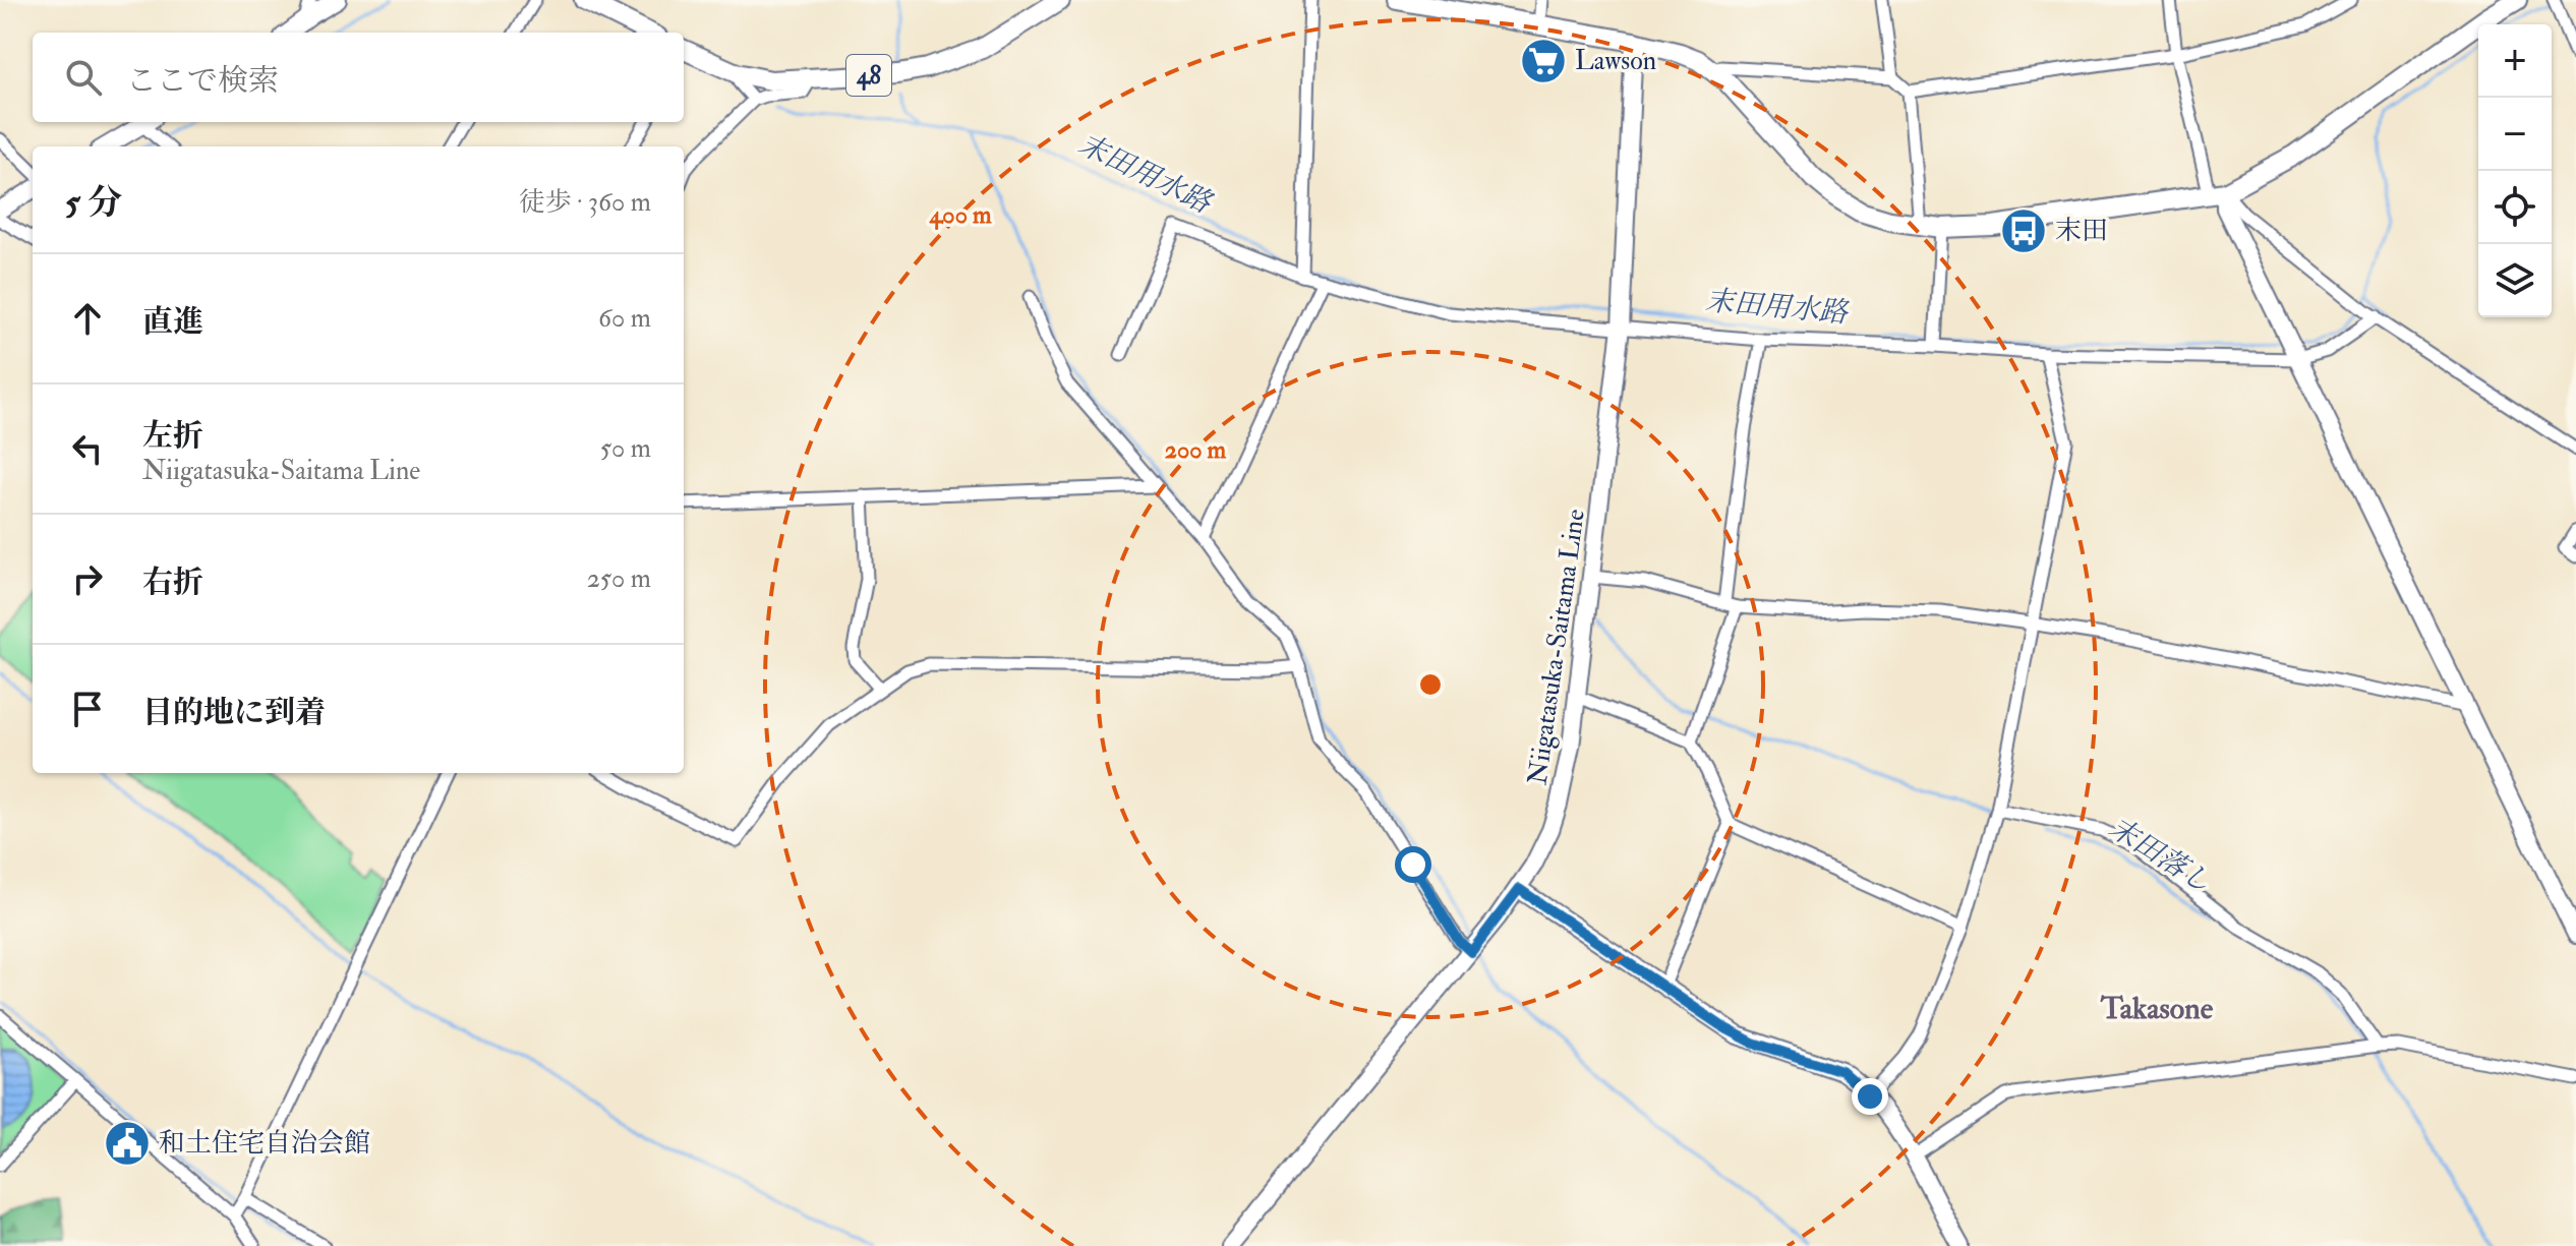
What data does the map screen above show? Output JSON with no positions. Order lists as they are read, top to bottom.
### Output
{
  "streets": {
    "main road": ["48"],
    "street": ["Niigatasuka-Saitama Line"]
  },
  "districts": ["Takasone"],
  "water": ["末田用水路", "末田落し"],
  "places": {
    "supermarket": ["Lawson"],
    "bus stop": ["末田"],
    "public building": ["和土住宅自治会館"]
  },
  "page": {
    "map_buttons": ["+", "−"],
    "search": "ここで検索",
    "heading": ["5 分", "徒歩 · 360 m"],
    "list": [
      ["直進", "60 m"],
      ["左折", "Niigatasuka-Saitama Line", "50 m"],
      ["右折", "250 m"],
      "目的地に到着"
    ]
  },
  "rings": ["400 m", "200 m"]
}
